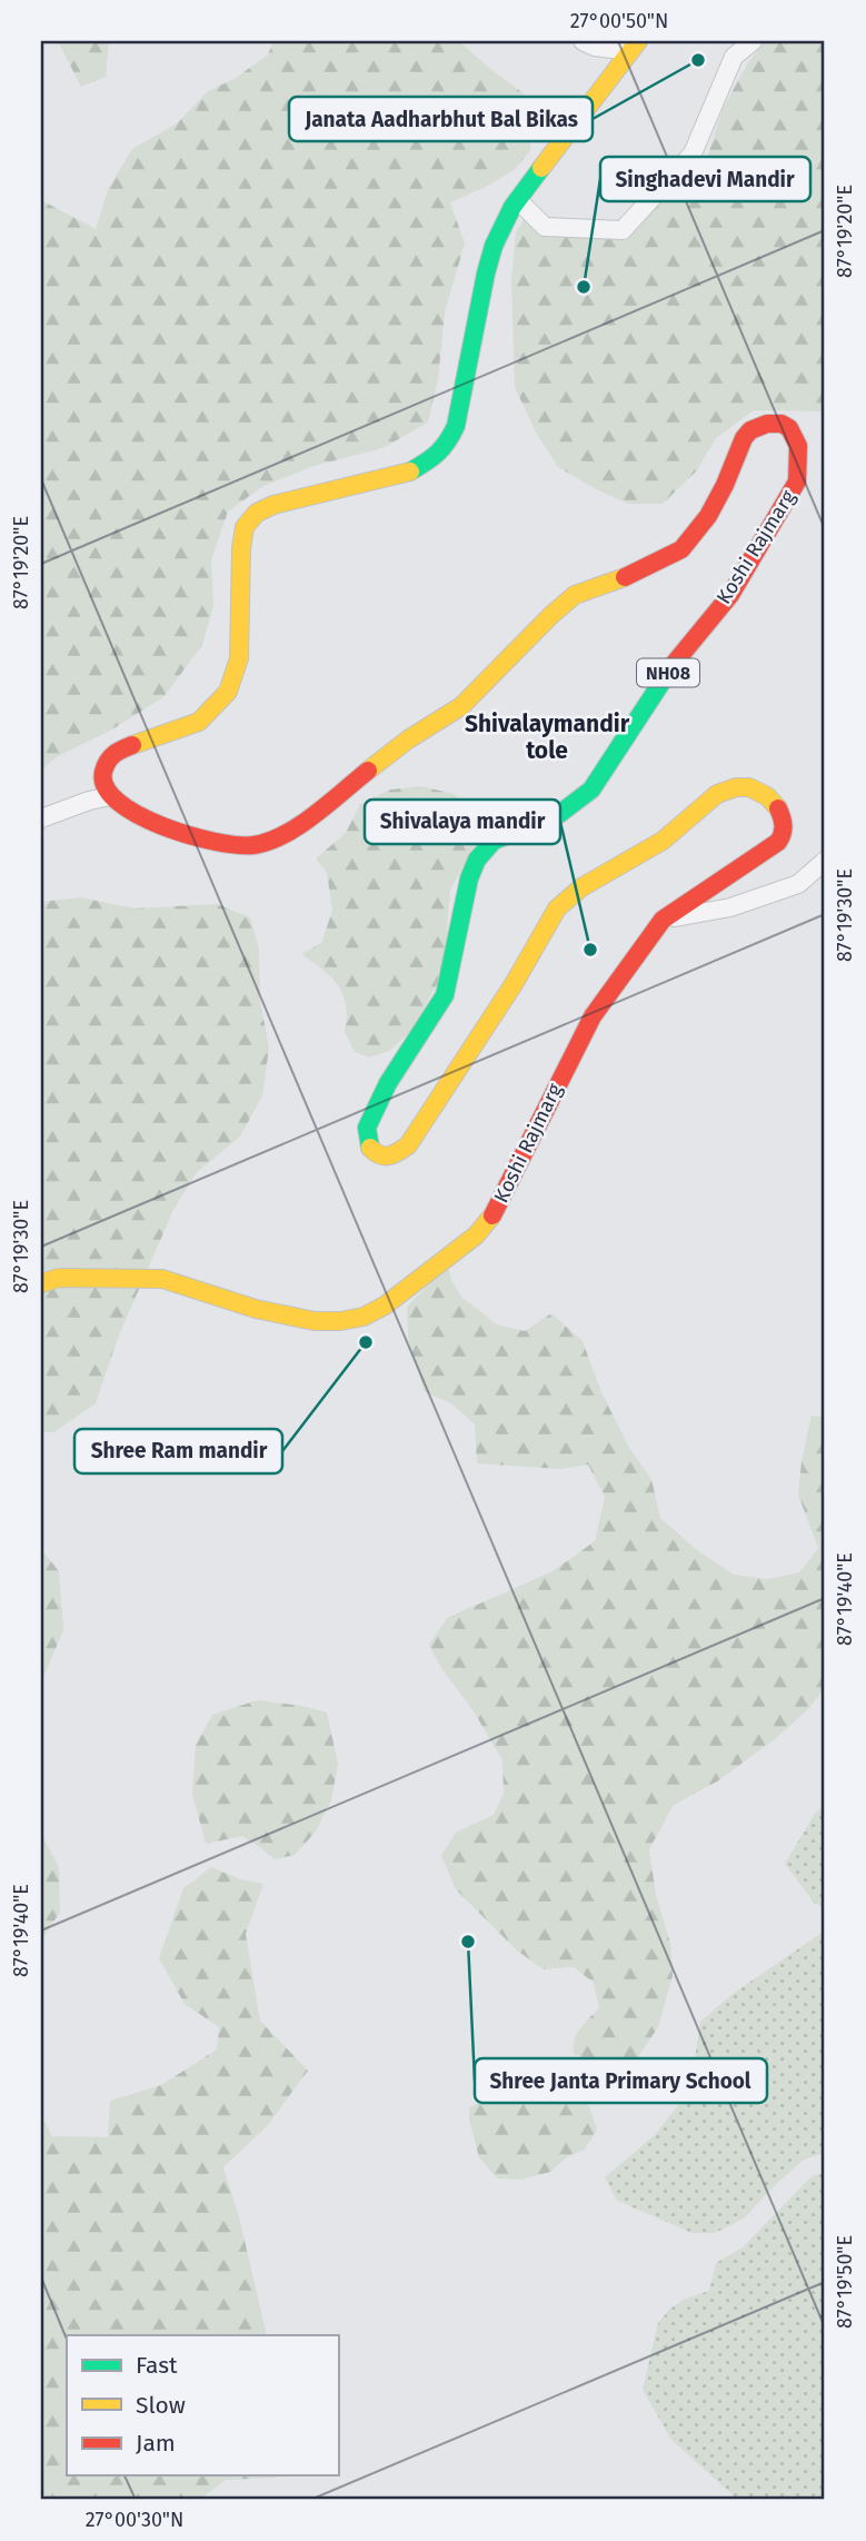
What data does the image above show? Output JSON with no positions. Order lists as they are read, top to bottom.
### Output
{
  "streets": {
    "main road": ["Koshi Rajmarg", "NH08"]
  },
  "districts": ["Shivalaymandir tole"],
  "places": [
    "Janata Aadharbhut Bal Bikas",
    "Singhadevi Mandir",
    "Shivalaya mandir",
    "Shree Ram mandir",
    "Shree Janta Primary School"
  ],
  "legend": ["Fast", "Slow", "Jam"],
  "coordinates": [
    "27°00'50\"N",
    "87°19'20\"E",
    "87°19'30\"E",
    "87°19'40\"E",
    "87°19'50\"E",
    "27°00'30\"N"
  ]
}
